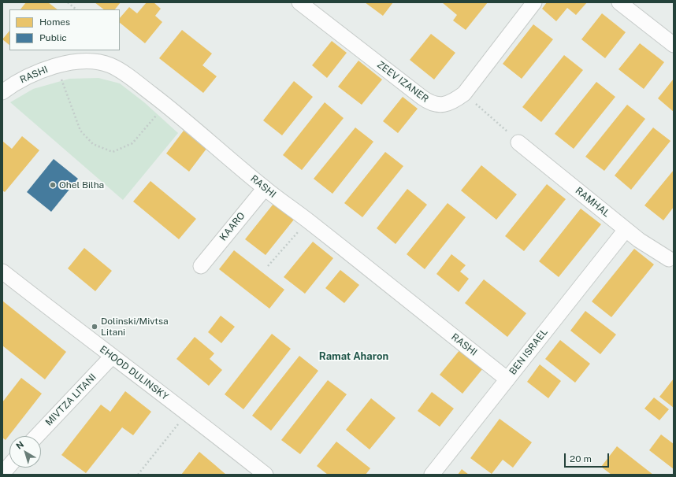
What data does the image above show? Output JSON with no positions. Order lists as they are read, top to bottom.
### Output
{
  "streets": {
    "street": [
      "RASHI",
      "ZEEV IZANER",
      "RAMHAL",
      "KAARO",
      "BEN ISRAEL",
      "EHOOD DULINSKY",
      "MIVTZA LITANI"
    ]
  },
  "crossings": [
    ["RASHI", "KAARO"],
    ["RASHI", "BEN ISRAEL"],
    ["RAMHAL", "BEN ISRAEL"],
    ["EHOOD DULINSKY", "MIVTZA LITANI"]
  ],
  "districts": ["Ramat Aharon"],
  "places": ["Ohel Bilha", "Dolinski/Mivtsa Litani"],
  "legend": ["Homes", "Public"],
  "scale_bar": "20 m",
  "north": "top left"
}
